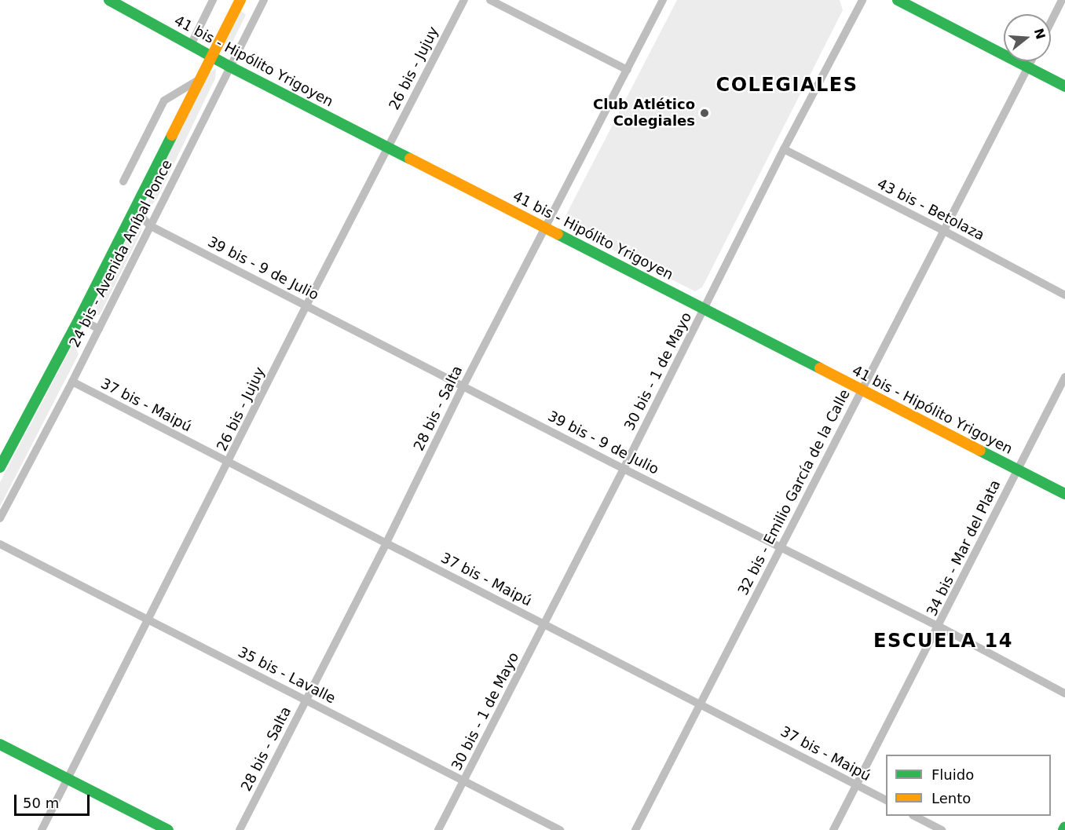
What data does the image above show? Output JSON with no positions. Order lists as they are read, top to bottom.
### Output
{
  "streets": {
    "street": [
      "41 bis - Hipólito Yrigoyen",
      "26 bis - Jujuy",
      "43 bis - Betolaza",
      "24 bis - Avenida Aníbal Ponce",
      "39 bis - 9 de Julio",
      "30 bis - 1 de Mayo",
      "37 bis - Maipú",
      "28 bis - Salta",
      "32 bis - Emilio García de la Calle",
      "34 bis - Mar del Plata",
      "35 bis - Lavalle"
    ]
  },
  "crossings": [
    ["41 bis - Hipólito Yrigoyen", "26 bis - Jujuy"],
    ["41 bis - Hipólito Yrigoyen", "24 bis - Avenida Aníbal Ponce"],
    ["41 bis - Hipólito Yrigoyen", "30 bis - 1 de Mayo"],
    ["41 bis - Hipólito Yrigoyen", "28 bis - Salta"],
    ["41 bis - Hipólito Yrigoyen", "32 bis - Emilio García de la Calle"],
    ["41 bis - Hipólito Yrigoyen", "34 bis - Mar del Plata"],
    ["26 bis - Jujuy", "39 bis - 9 de Julio"],
    ["26 bis - Jujuy", "37 bis - Maipú"],
    ["26 bis - Jujuy", "35 bis - Lavalle"],
    ["43 bis - Betolaza", "30 bis - 1 de Mayo"],
    ["43 bis - Betolaza", "32 bis - Emilio García de la Calle"],
    ["24 bis - Avenida Aníbal Ponce", "39 bis - 9 de Julio"],
    ["24 bis - Avenida Aníbal Ponce", "37 bis - Maipú"],
    ["39 bis - 9 de Julio", "30 bis - 1 de Mayo"],
    ["39 bis - 9 de Julio", "28 bis - Salta"],
    ["39 bis - 9 de Julio", "32 bis - Emilio García de la Calle"],
    ["39 bis - 9 de Julio", "34 bis - Mar del Plata"],
    ["30 bis - 1 de Mayo", "37 bis - Maipú"],
    ["30 bis - 1 de Mayo", "35 bis - Lavalle"],
    ["37 bis - Maipú", "28 bis - Salta"],
    ["37 bis - Maipú", "32 bis - Emilio García de la Calle"],
    ["37 bis - Maipú", "34 bis - Mar del Plata"],
    ["28 bis - Salta", "35 bis - Lavalle"]
  ],
  "districts": ["COLEGIALES", "ESCUELA 14"],
  "places": ["Club Atlético Colegiales"],
  "legend": ["Fluido", "Lento"],
  "scale_bar": "50 m",
  "north": "right"
}
